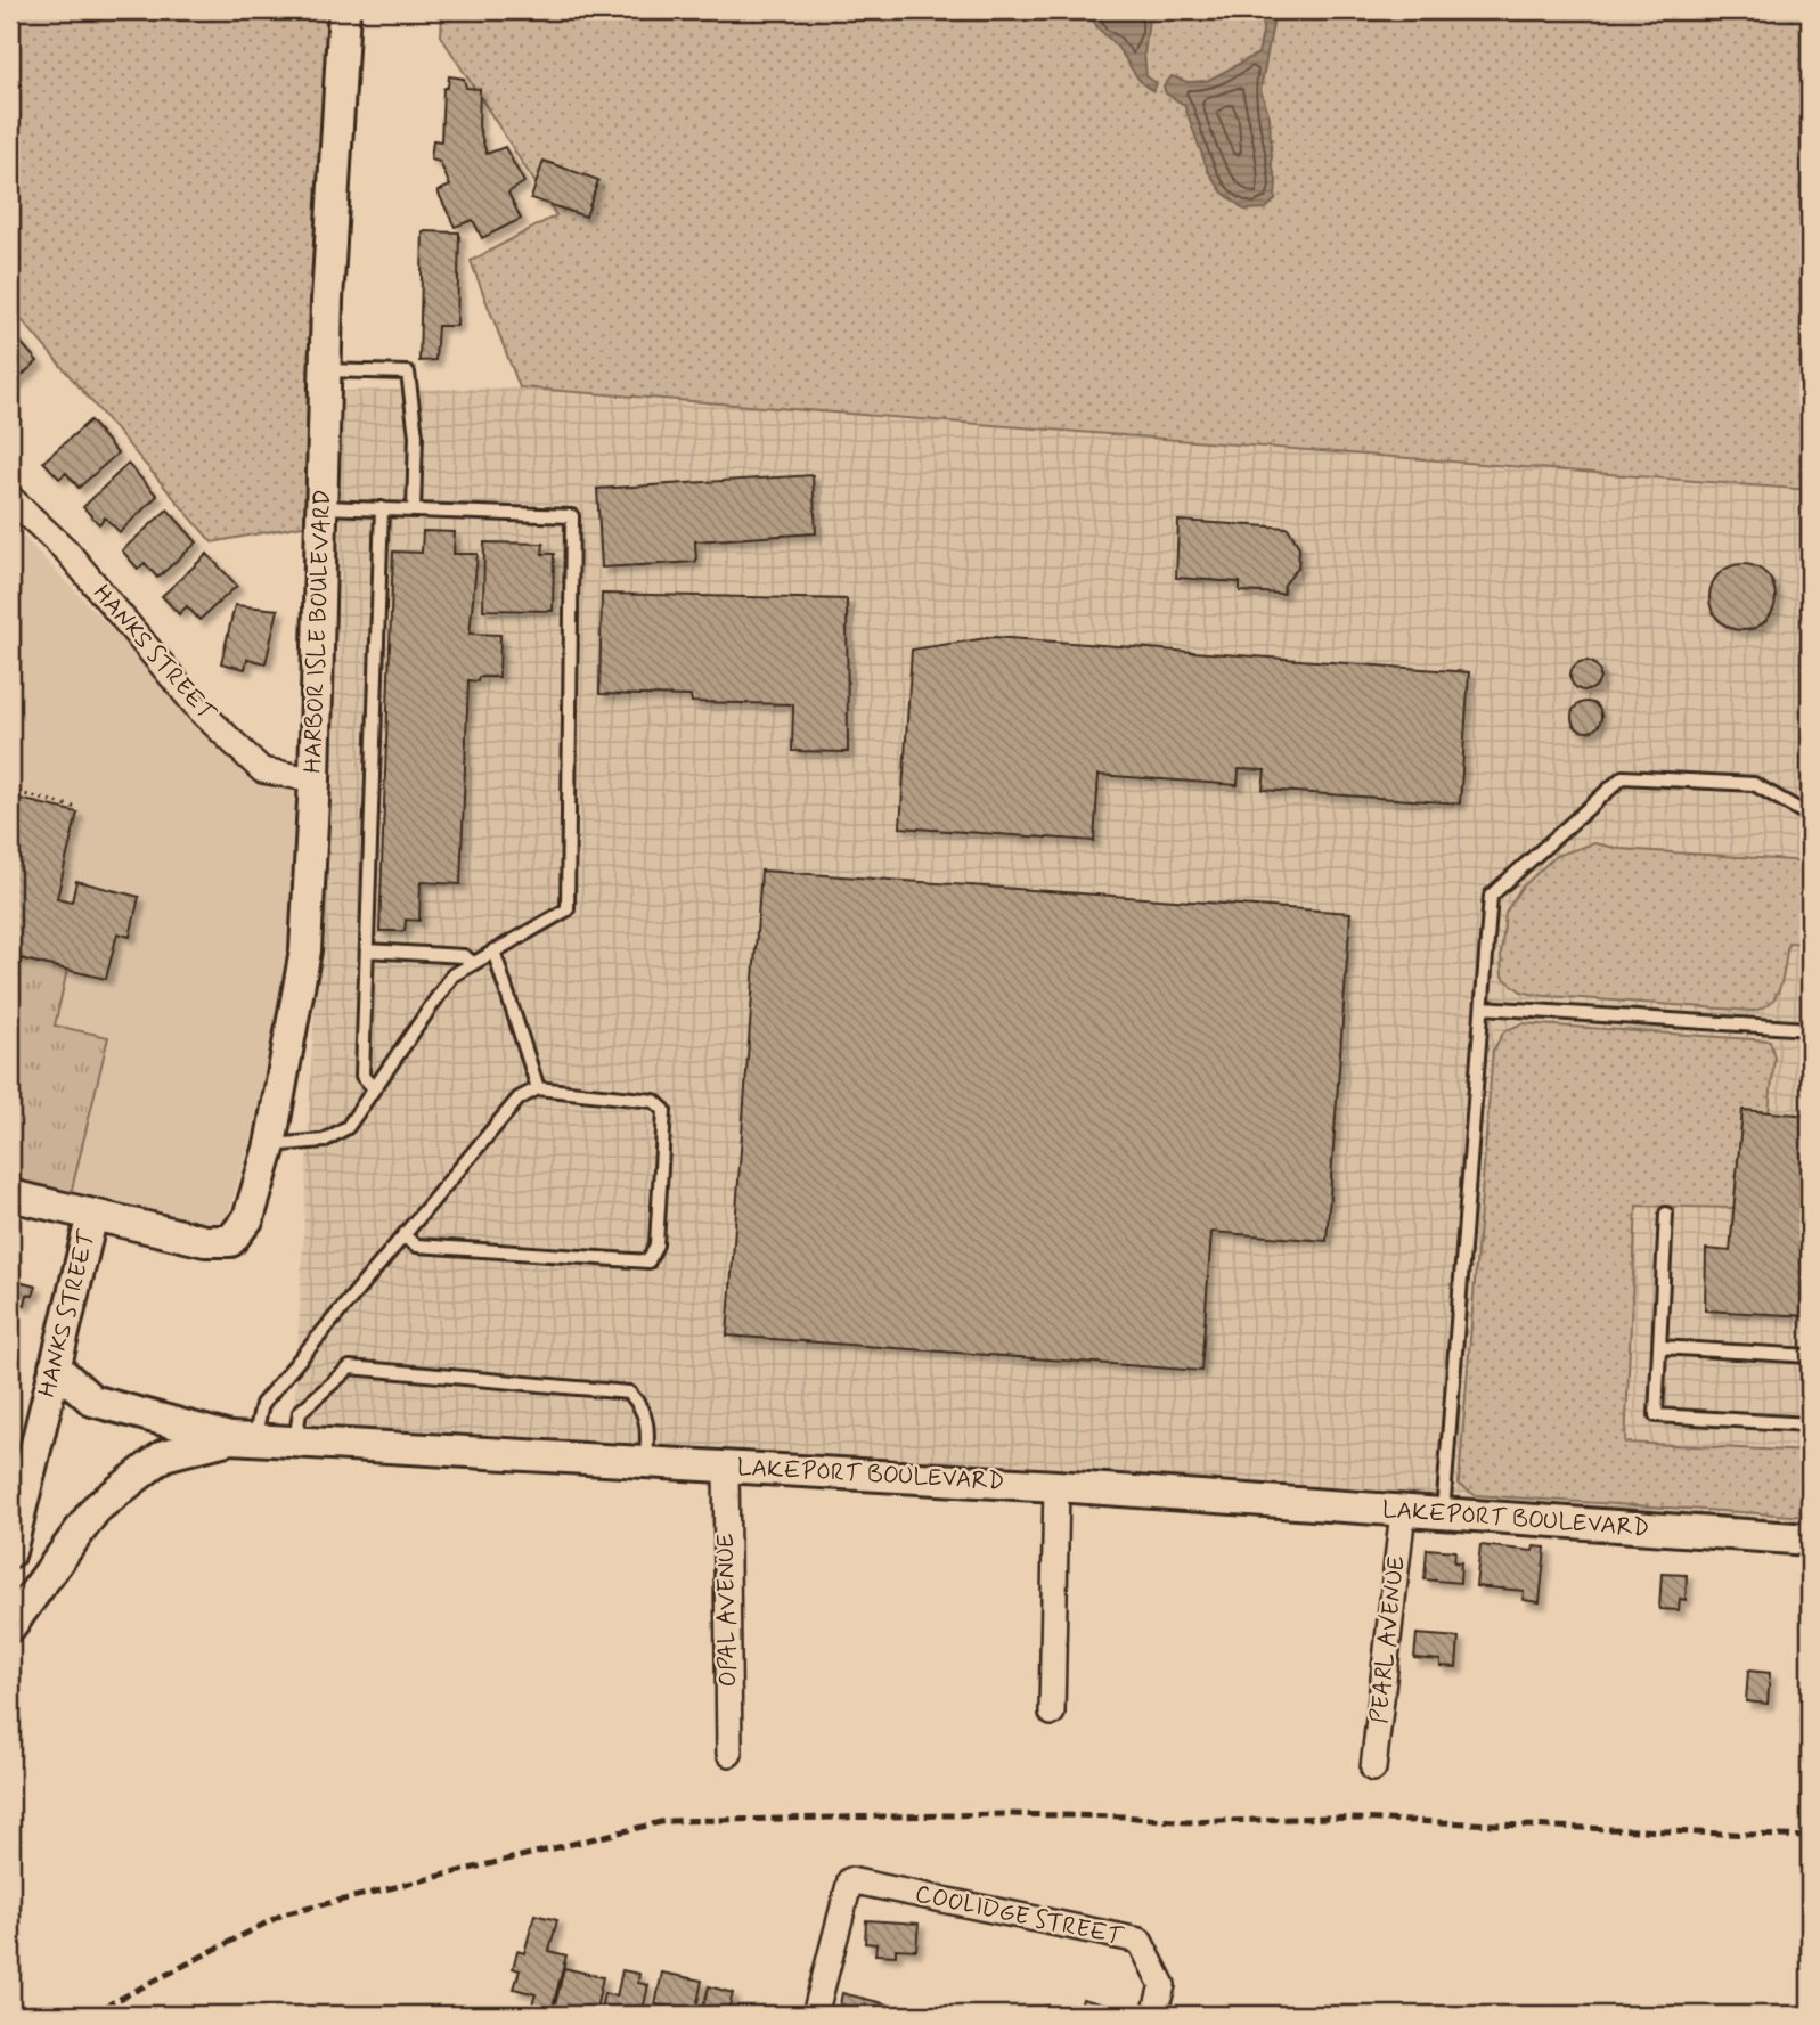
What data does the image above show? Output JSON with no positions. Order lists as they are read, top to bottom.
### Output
{
  "streets": {
    "street": [
      "HARBOR ISLE BOULEVARD",
      "HANKS STREET",
      "LAKEPORT BOULEVARD",
      "OPAL AVENUE",
      "PEARL AVENUE",
      "COOLIDGE STREET"
    ]
  },
  "crossings": [
    ["HARBOR ISLE BOULEVARD", "HANKS STREET"],
    ["LAKEPORT BOULEVARD", "OPAL AVENUE"],
    ["LAKEPORT BOULEVARD", "PEARL AVENUE"]
  ]
}
